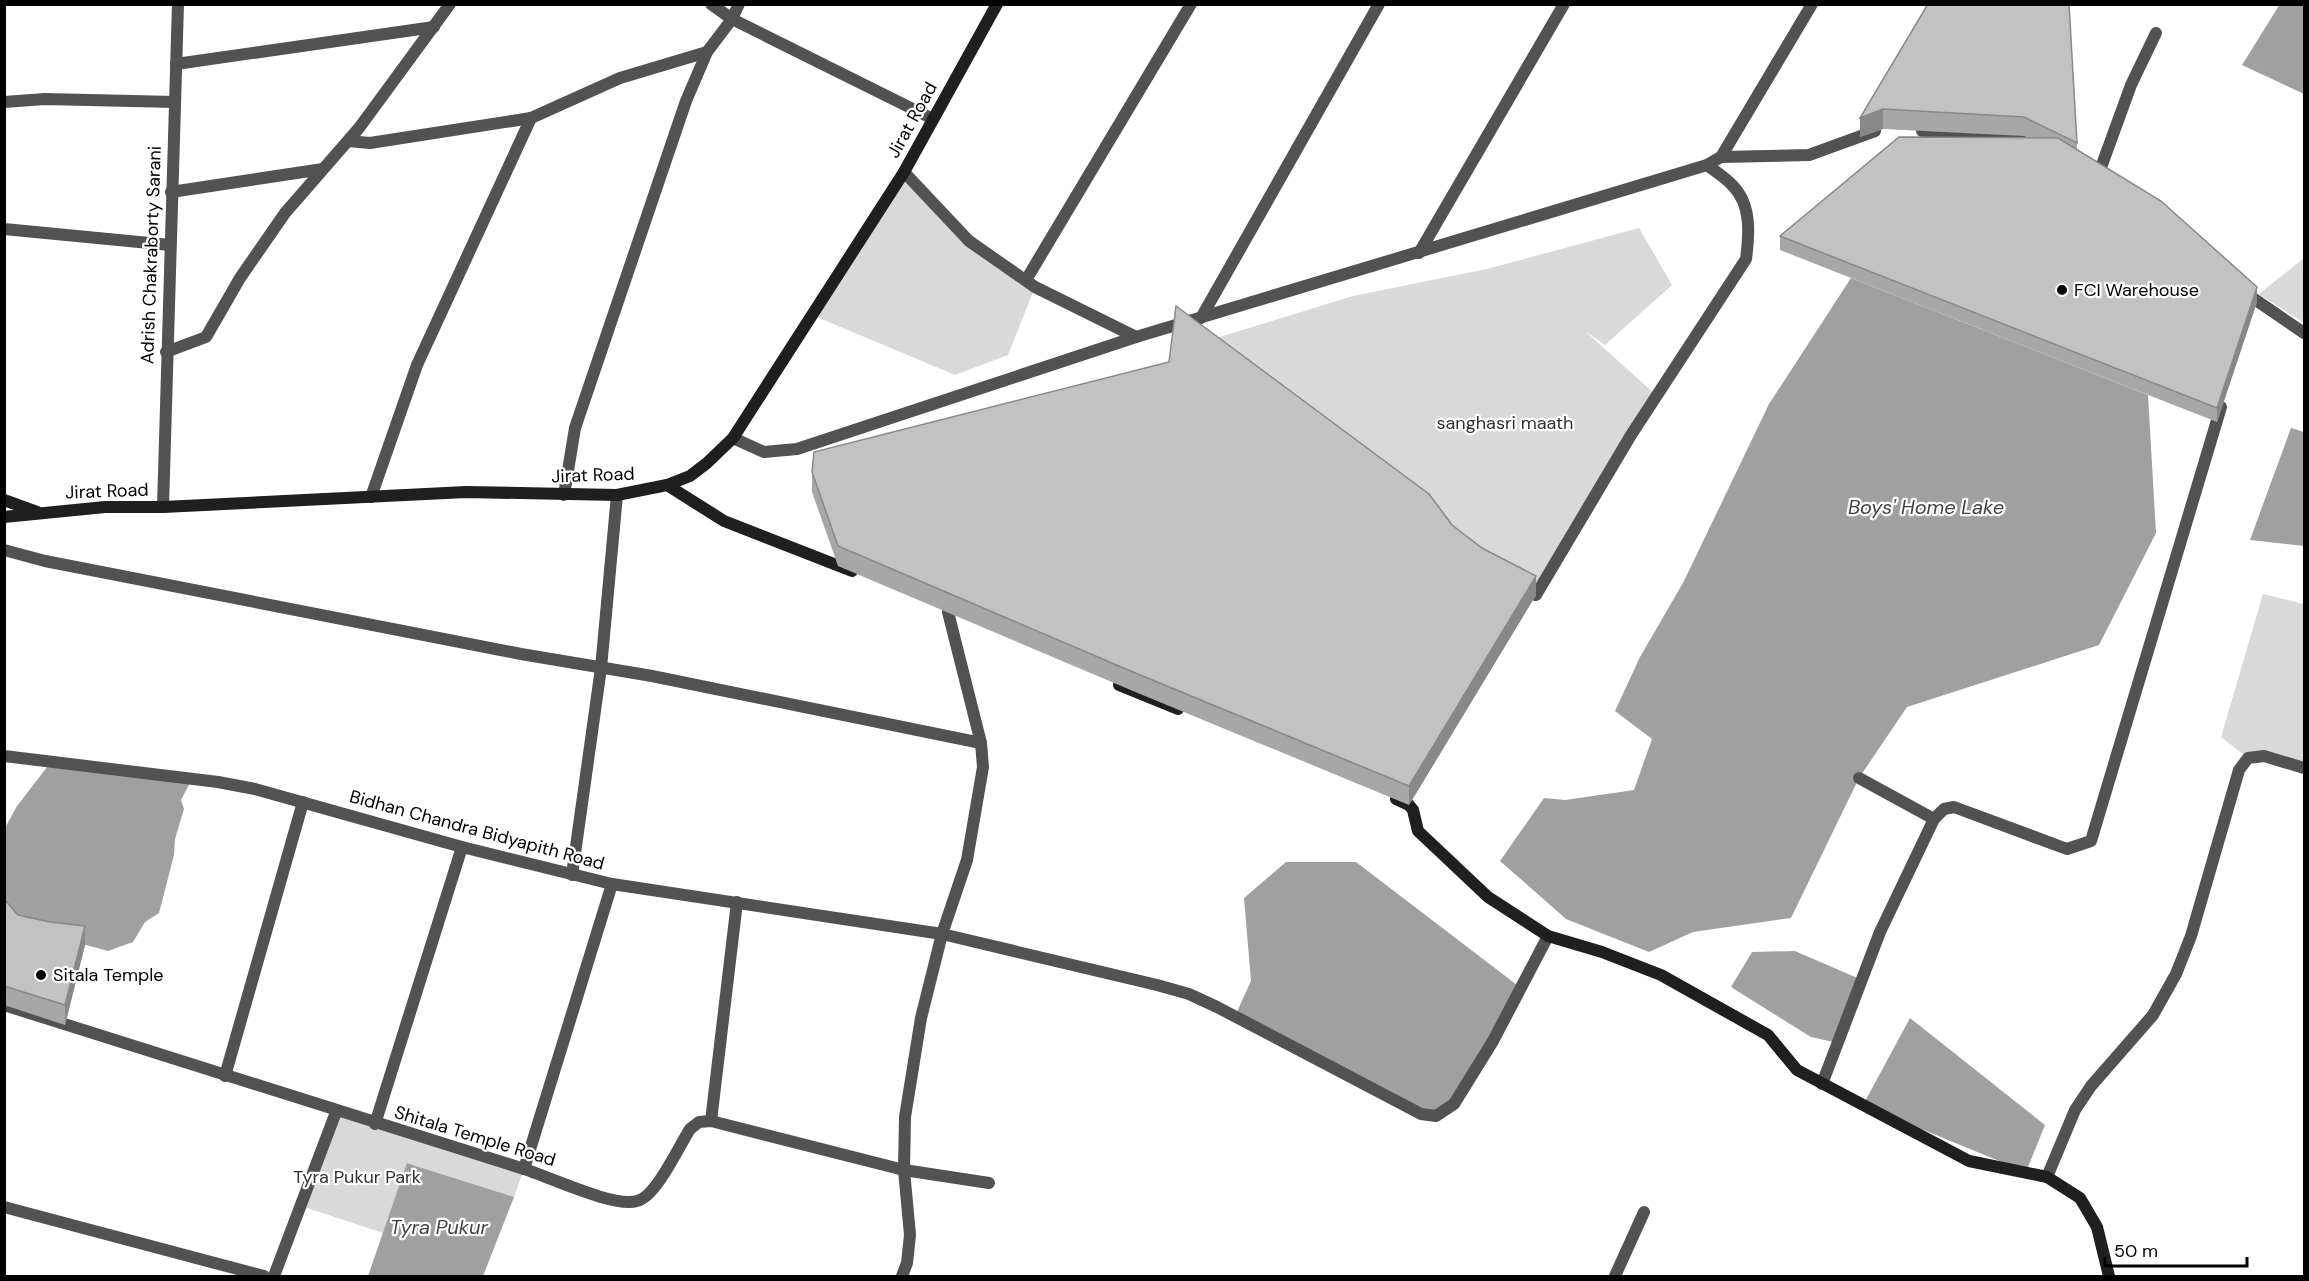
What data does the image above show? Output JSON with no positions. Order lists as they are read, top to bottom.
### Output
{
  "streets": {
    "main road": ["Jirat Road"],
    "street": ["Adrish Chakraborty Sarani", "Bidhan Chandra Bidyapith Road", "Shitala Temple Road"]
  },
  "crossings": [
    ["Jirat Road", "Adrish Chakraborty Sarani"]
  ],
  "water": ["Boys' Home Lake", "Tyra Pukur"],
  "parks": ["sanghasri maath", "Tyra Pukur Park"],
  "places": ["FCI Warehouse", "Sitala Temple"],
  "scale_bar": "50 m"
}
